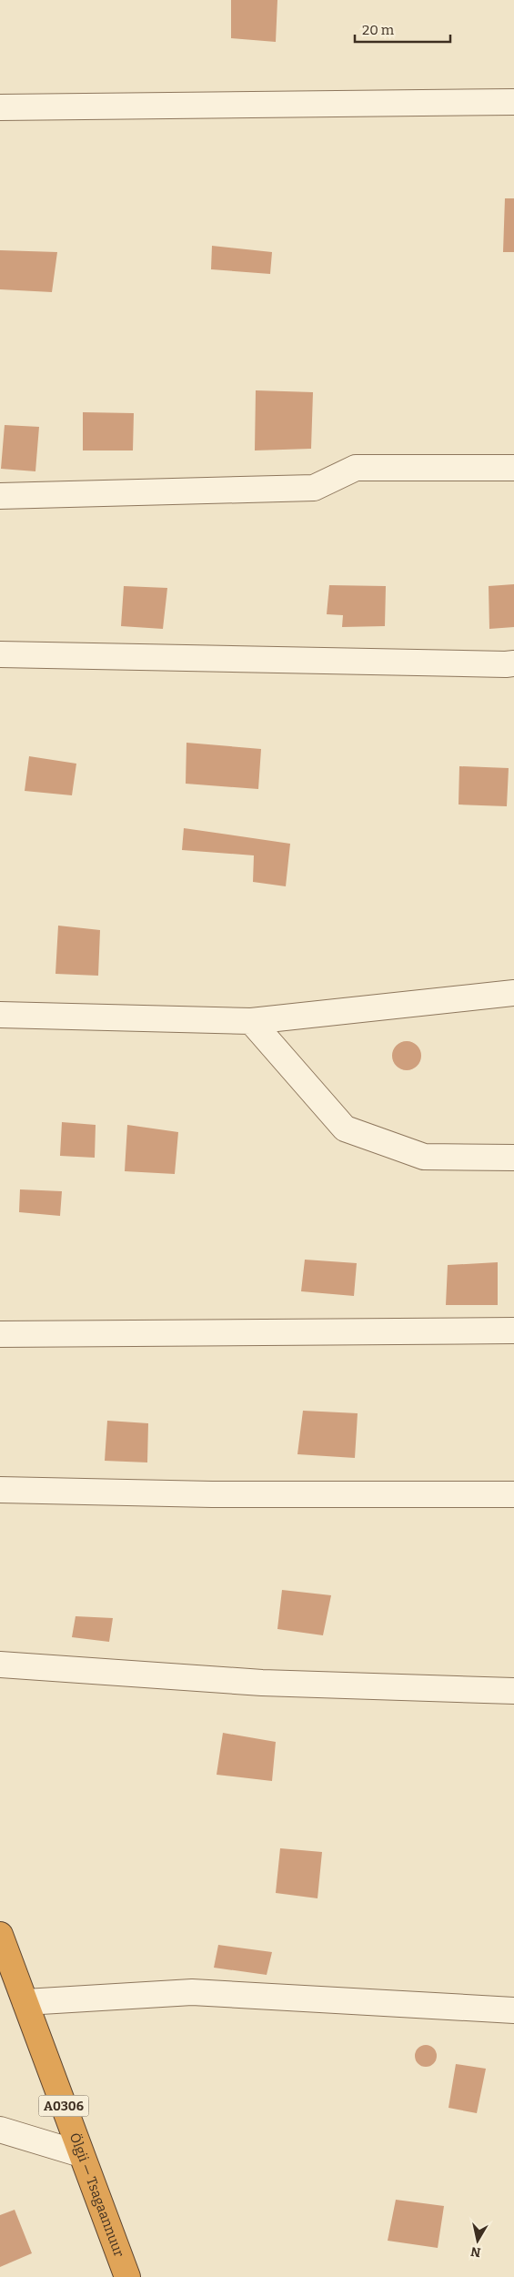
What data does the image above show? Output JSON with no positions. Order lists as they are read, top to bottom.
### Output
{
  "streets": {
    "highway": ["A0306", "Ölgii — Tsagaannuur"]
  },
  "scale_bar": "20 m",
  "north": "bottom"
}
